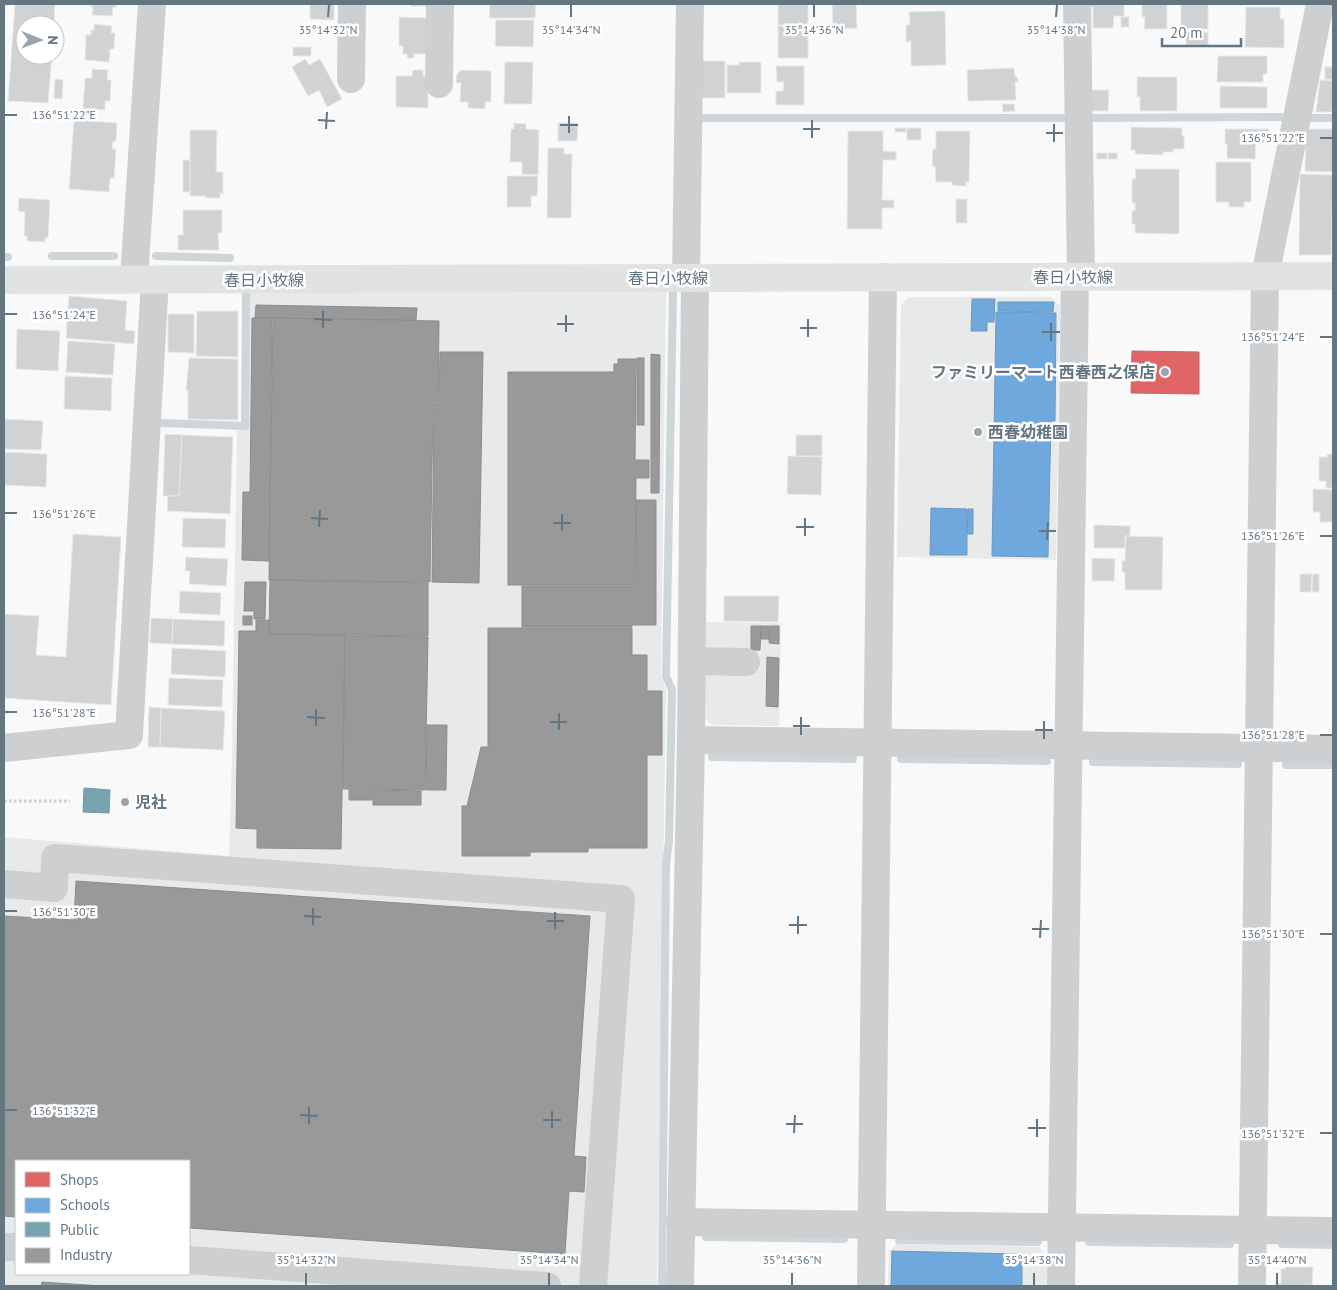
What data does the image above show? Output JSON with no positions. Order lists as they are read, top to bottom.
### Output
{
  "streets": {
    "main road": ["春日小牧線"]
  },
  "places": ["ファミリーマート西春西之保店", "西春幼稚園", "児社"],
  "legend": [
    "Shops",
    "Schools",
    "Public",
    "Industry"
  ],
  "scale_bar": "20 m",
  "north": "right",
  "coordinates": [
    "35°14'32\"N",
    "35°14'34\"N",
    "35°14'36\"N",
    "35°14'38\"N",
    "136°51'22\"E",
    "136°51'24\"E",
    "136°51'26\"E",
    "136°51'28\"E",
    "136°51'30\"E",
    "136°51'32\"E",
    "35°14'40\"N"
  ]
}
